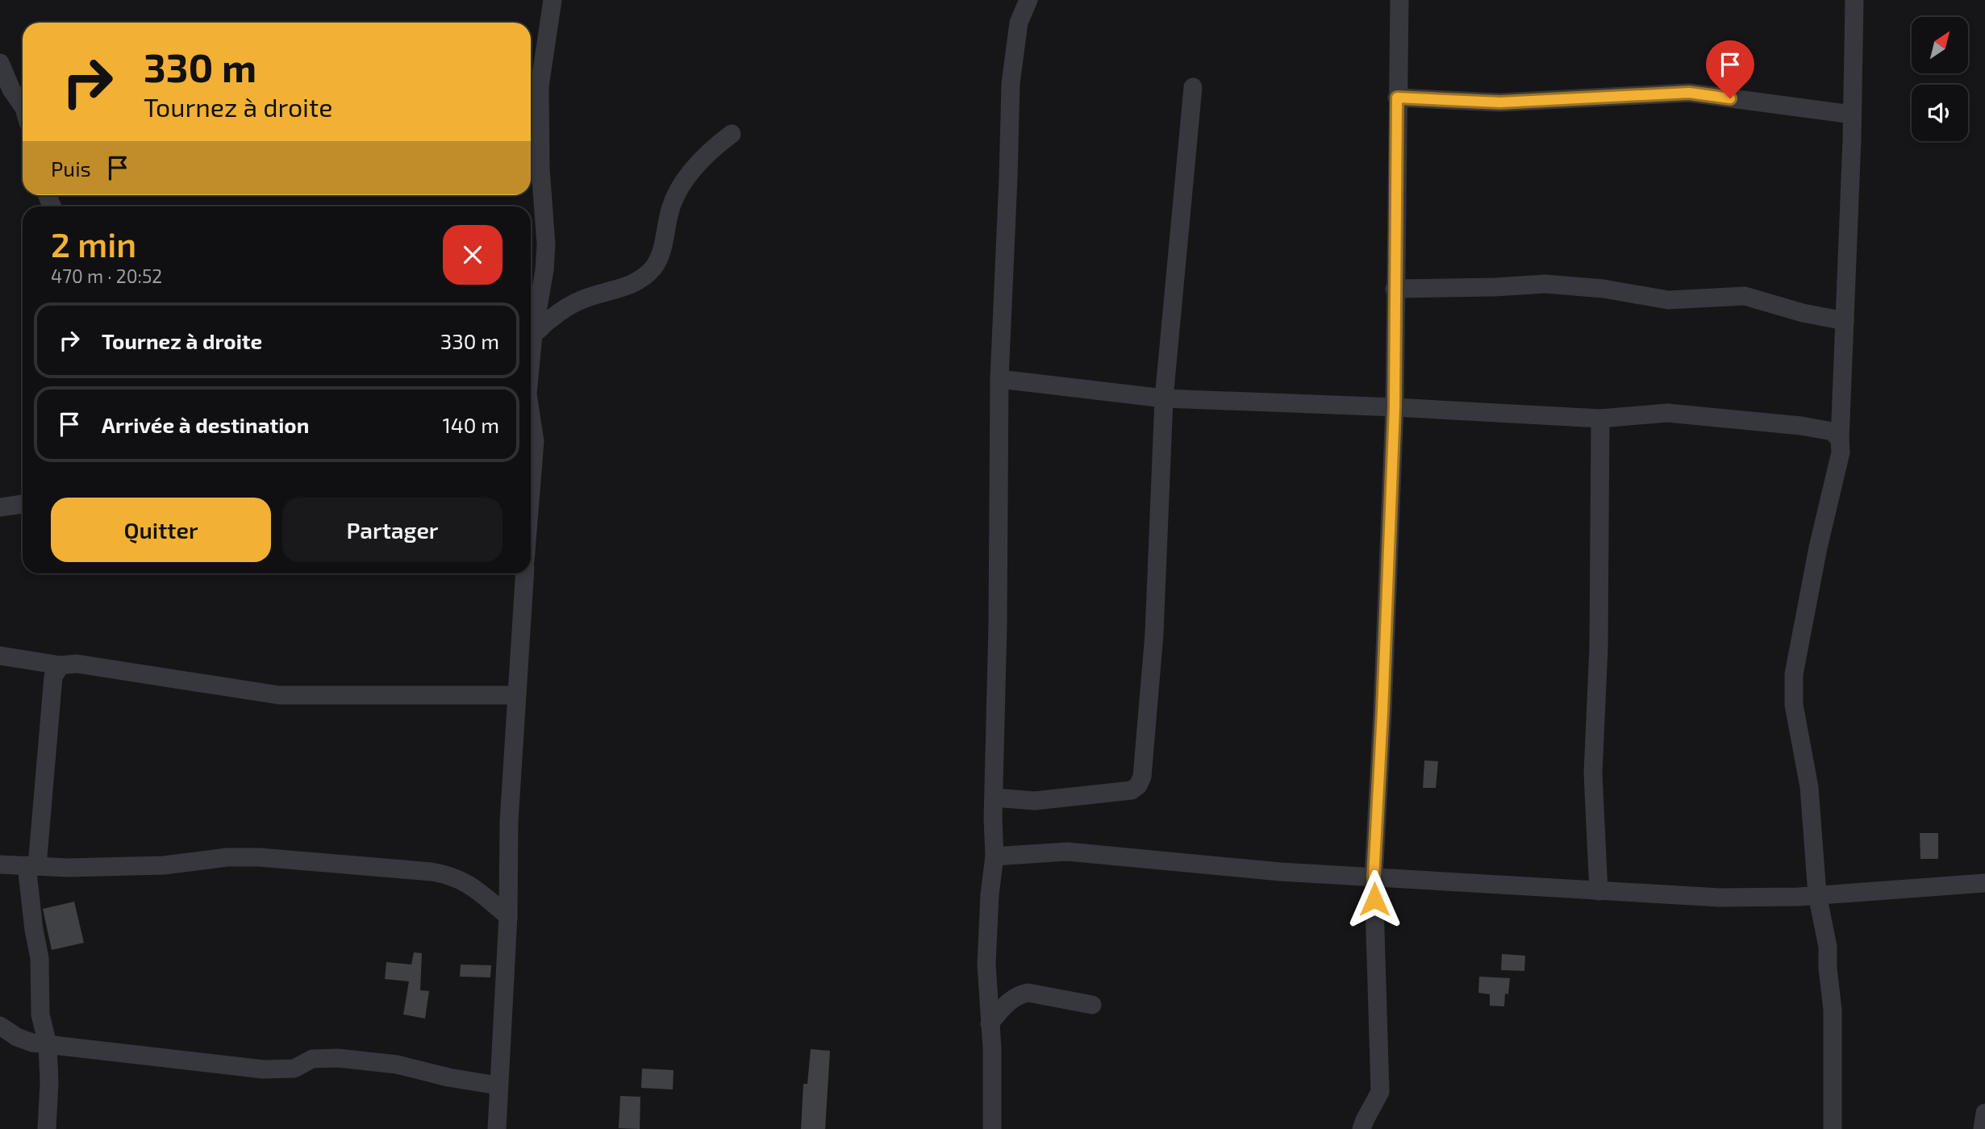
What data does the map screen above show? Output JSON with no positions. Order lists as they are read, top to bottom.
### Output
{
  "north": "top right",
  "page": {
    "turn": ["330 m", "Tournez à droite"],
    "then": "Puis",
    "heading": ["2 min", "470 m · 20:52"],
    "list": [
      {
        "name": "Tournez à droite",
        "value": "330 m"
      },
      {
        "name": "Arrivée à destination",
        "value": "140 m"
      }
    ],
    "buttons": ["Quitter", "Partager"]
  }
}
